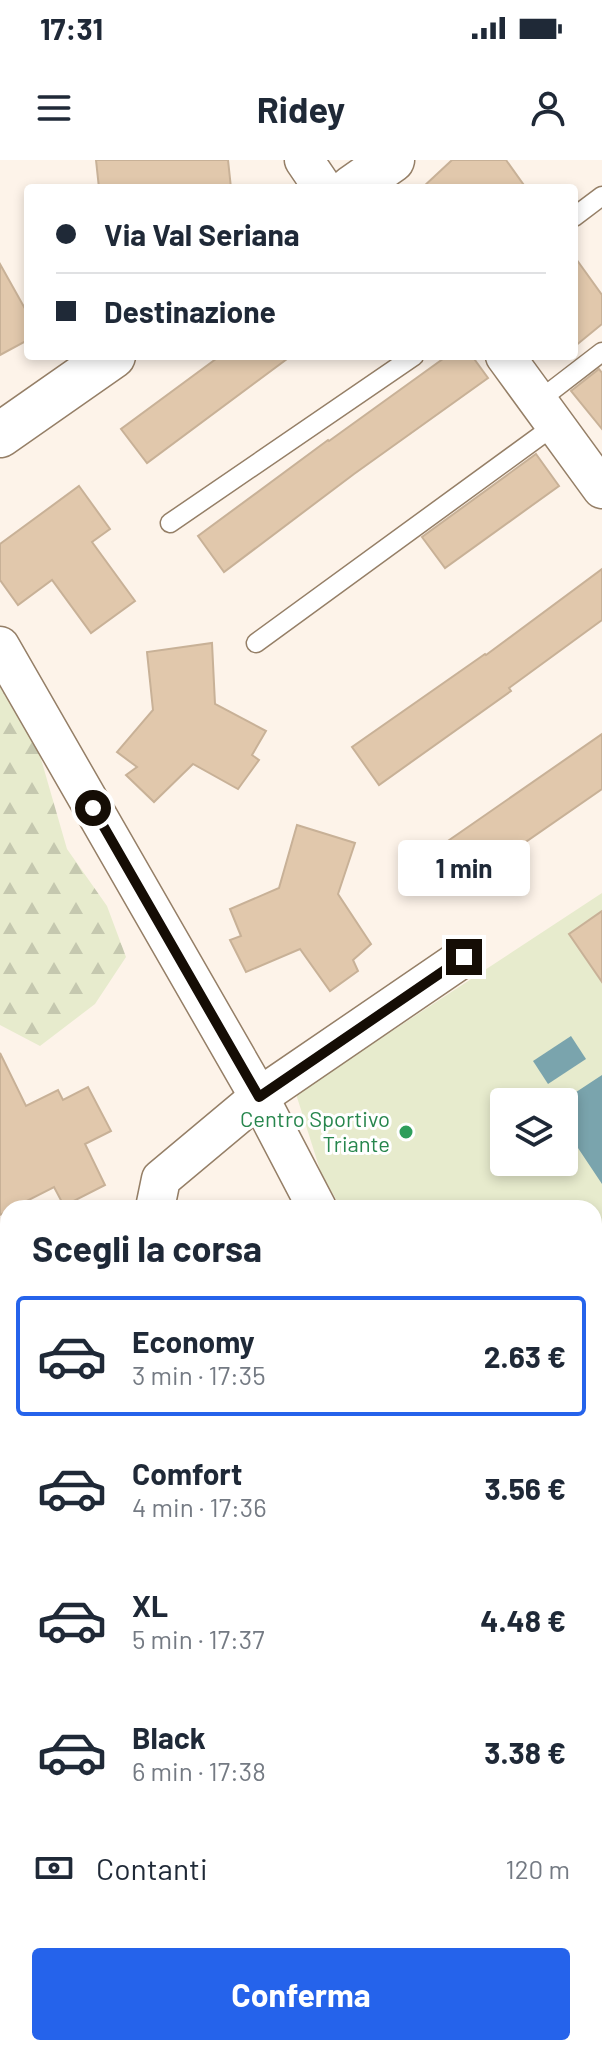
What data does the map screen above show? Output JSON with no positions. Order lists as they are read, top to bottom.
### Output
{
  "places": ["Centro Sportivo Triante"],
  "page": {
    "status": "17:31",
    "header": "Ridey",
    "banner": ["Via Val Seriana", "Destinazione"],
    "bubble": "1 min",
    "heading": "Scegli la corsa",
    "list": [
      {
        "name": "Economy",
        "note": "3 min · 17:35",
        "value": "2.63 €"
      },
      {
        "name": "Comfort",
        "note": "4 min · 17:36",
        "value": "3.56 €"
      },
      {
        "name": "XL",
        "note": "5 min · 17:37",
        "value": "4.48 €"
      },
      {
        "name": "Black",
        "note": "6 min · 17:38",
        "value": "3.38 €"
      }
    ],
    "pay": ["Contanti", "120 m"],
    "buttons": "Conferma"
  }
}
